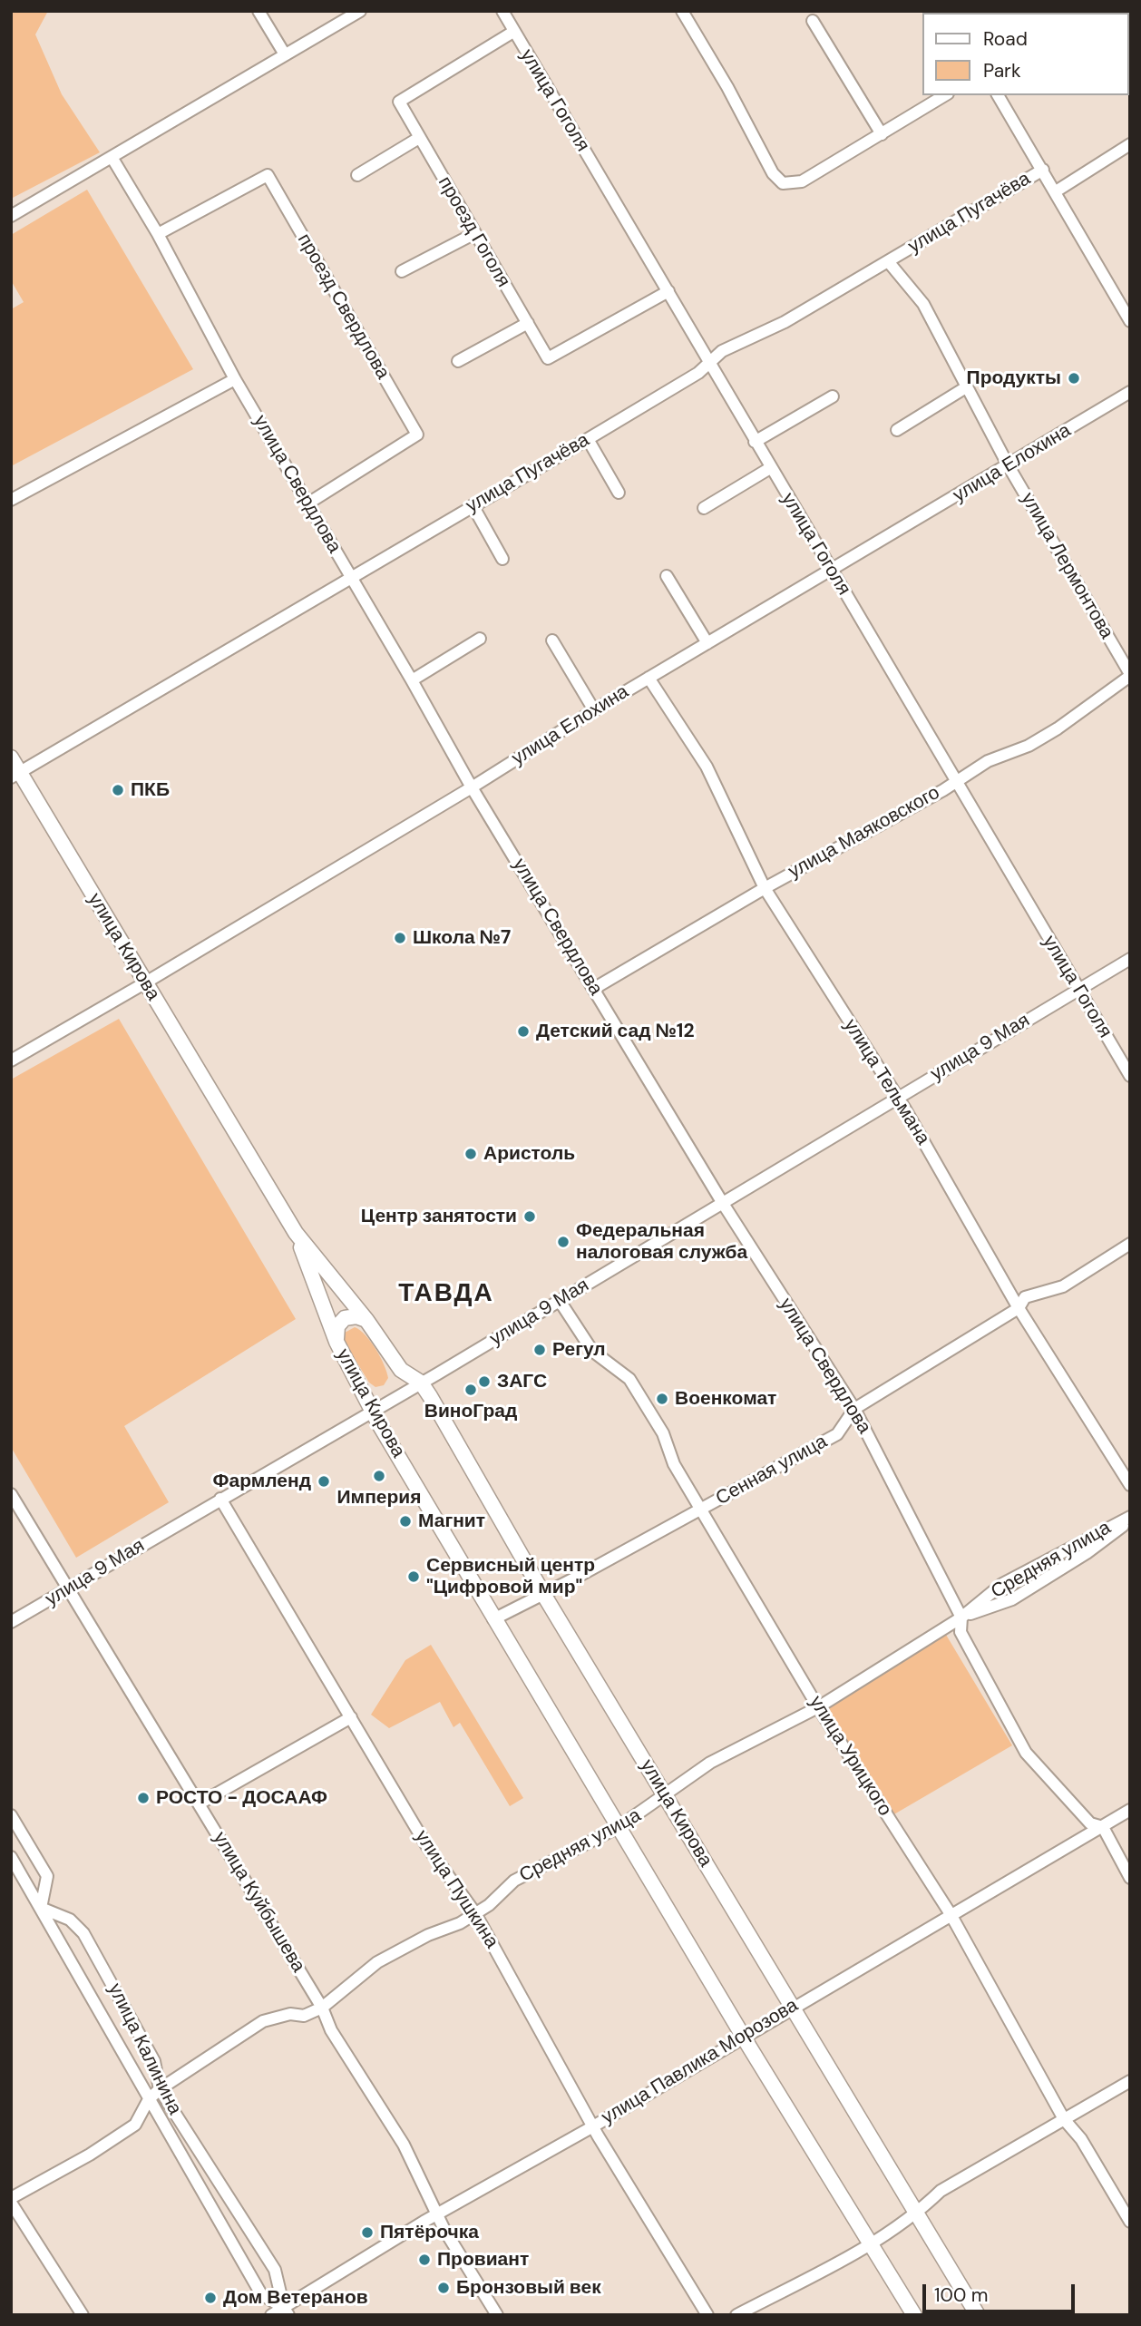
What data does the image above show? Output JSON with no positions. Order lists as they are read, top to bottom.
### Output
{
  "streets": {
    "main road": ["улица Кирова"],
    "street": [
      "улица Гоголя",
      "улица Пугачёва",
      "проезд Гоголя",
      "проезд Свердлова",
      "улица Елохина",
      "улица Свердлова",
      "улица Лермонтова",
      "улица Маяковского",
      "улица 9 Мая",
      "улица Тельмана",
      "Сенная улица",
      "Средняя улица",
      "улица Урицкого",
      "улица Пушкина",
      "улица Куйбышева",
      "улица Калинина",
      "улица Павлика Морозова"
    ]
  },
  "crossings": [
    ["улица Гоголя", "улица Пугачёва"],
    ["улица Гоголя", "проезд Гоголя"],
    ["улица Гоголя", "улица Елохина"],
    ["улица Гоголя", "улица Маяковского"],
    ["улица Гоголя", "улица 9 Мая"],
    ["улица Пугачёва", "улица Свердлова"],
    ["улица Пугачёва", "улица Лермонтова"],
    ["улица Пугачёва", "улица Кирова"],
    ["проезд Свердлова", "улица Свердлова"],
    ["улица Елохина", "улица Свердлова"],
    ["улица Елохина", "улица Лермонтова"],
    ["улица Елохина", "улица Кирова"],
    ["улица Елохина", "улица Тельмана"],
    ["улица Свердлова", "улица Маяковского"],
    ["улица Свердлова", "улица 9 Мая"],
    ["улица Свердлова", "Сенная улица"],
    ["улица Свердлова", "Средняя улица"],
    ["улица Свердлова", "улица Павлика Морозова"],
    ["улица Лермонтова", "улица Маяковского"],
    ["улица Маяковского", "улица Тельмана"],
    ["улица Кирова", "улица 9 Мая"],
    ["улица Кирова", "Сенная улица"],
    ["улица Кирова", "Средняя улица"],
    ["улица Кирова", "улица Павлика Морозова"],
    ["улица 9 Мая", "улица Тельмана"],
    ["улица 9 Мая", "улица Урицкого"],
    ["улица 9 Мая", "улица Пушкина"],
    ["улица 9 Мая", "улица Куйбышева"],
    ["улица Тельмана", "Сенная улица"],
    ["Сенная улица", "улица Урицкого"],
    ["Средняя улица", "улица Урицкого"],
    ["Средняя улица", "улица Пушкина"],
    ["Средняя улица", "улица Куйбышева"],
    ["Средняя улица", "улица Калинина"],
    ["улица Урицкого", "улица Павлика Морозова"],
    ["улица Пушкина", "улица Павлика Морозова"],
    ["улица Куйбышева", "улица Павлика Морозова"],
    ["улица Калинина", "улица Павлика Морозова"]
  ],
  "districts": ["ТАВДА"],
  "places": [
    "Продукты",
    "ПКБ",
    "Школа №7",
    "Детский сад №12",
    "Аристоль",
    "Центр занятости",
    "Федеральная налоговая служба",
    "Регул",
    "ЗАГС",
    "ВиноГрад",
    "Военкомат",
    "Империя",
    "Фармленд",
    "Магнит",
    "Сервисный центр \"Цифровой мир\"",
    "РОСТО - ДОСААФ",
    "Пятёрочка",
    "Провиант",
    "Бронзовый век",
    "Дом Ветеранов"
  ],
  "legend": ["Road", "Park"],
  "scale_bar": "100 m"
}
